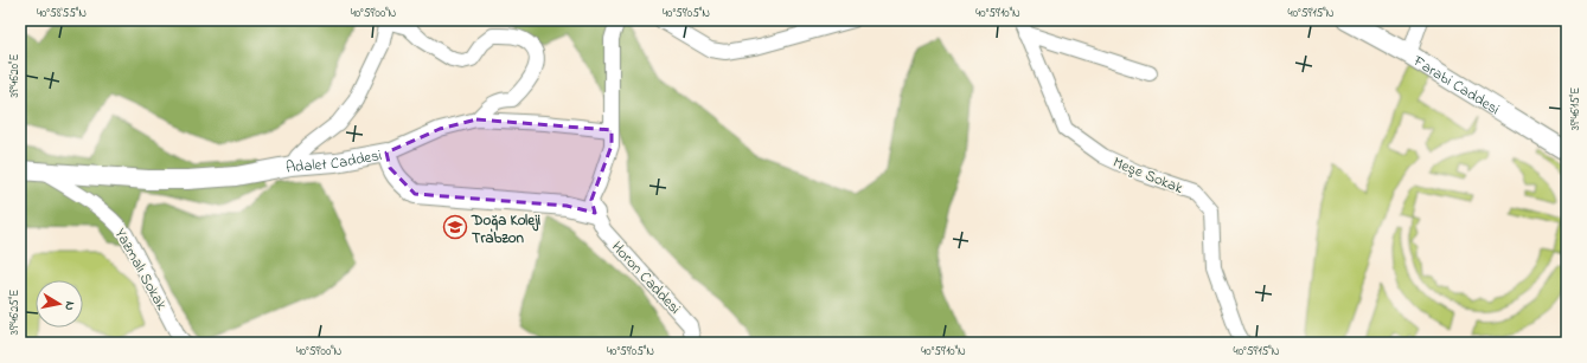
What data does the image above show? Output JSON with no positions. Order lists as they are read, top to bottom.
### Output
{
  "streets": {
    "street": [
      "Farabi Caddesi",
      "Adalet Caddesi",
      "Meşe Sokak",
      "Yazmalı Sokak",
      "Horon Caddesi"
    ]
  },
  "crossings": [
    ["Adalet Caddesi", "Yazmalı Sokak"],
    ["Adalet Caddesi", "Horon Caddesi"]
  ],
  "places": {
    "school or university": ["Doğa Koleji Trabzon"]
  },
  "north": "right",
  "coordinates": [
    "40°58'55\"N",
    "40°59'00\"N",
    "40°59'05\"N",
    "40°59'10\"N",
    "40°59'15\"N",
    "39°46'20\"E",
    "39°46'15\"E",
    "39°46'25\"E"
  ]
}
